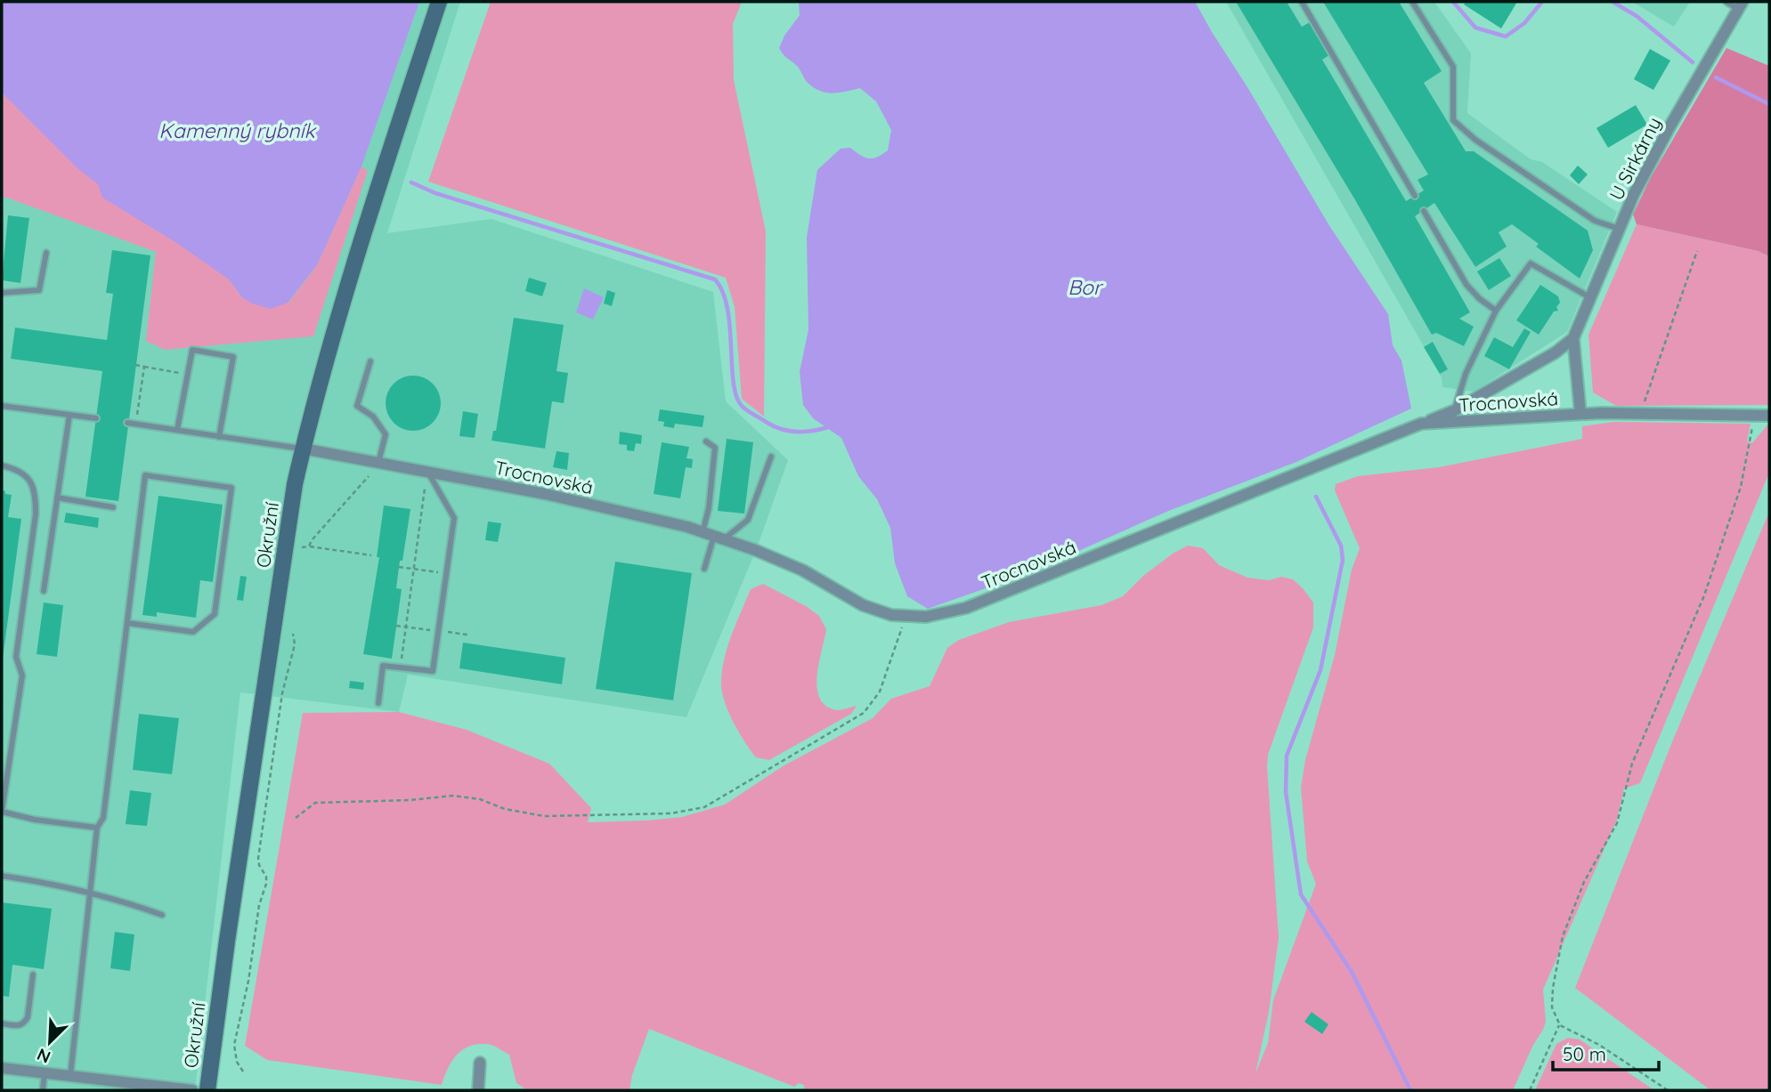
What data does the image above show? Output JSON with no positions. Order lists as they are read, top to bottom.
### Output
{
  "streets": {
    "main road": ["Okružní"],
    "street": ["U Sirkárny", "Trocnovská"]
  },
  "crossings": [
    ["U Sirkárny", "Trocnovská"],
    ["Trocnovská", "Okružní"]
  ],
  "water": ["Kamenný rybník", "Bor"],
  "scale_bar": "50 m",
  "north": "bottom left"
}
